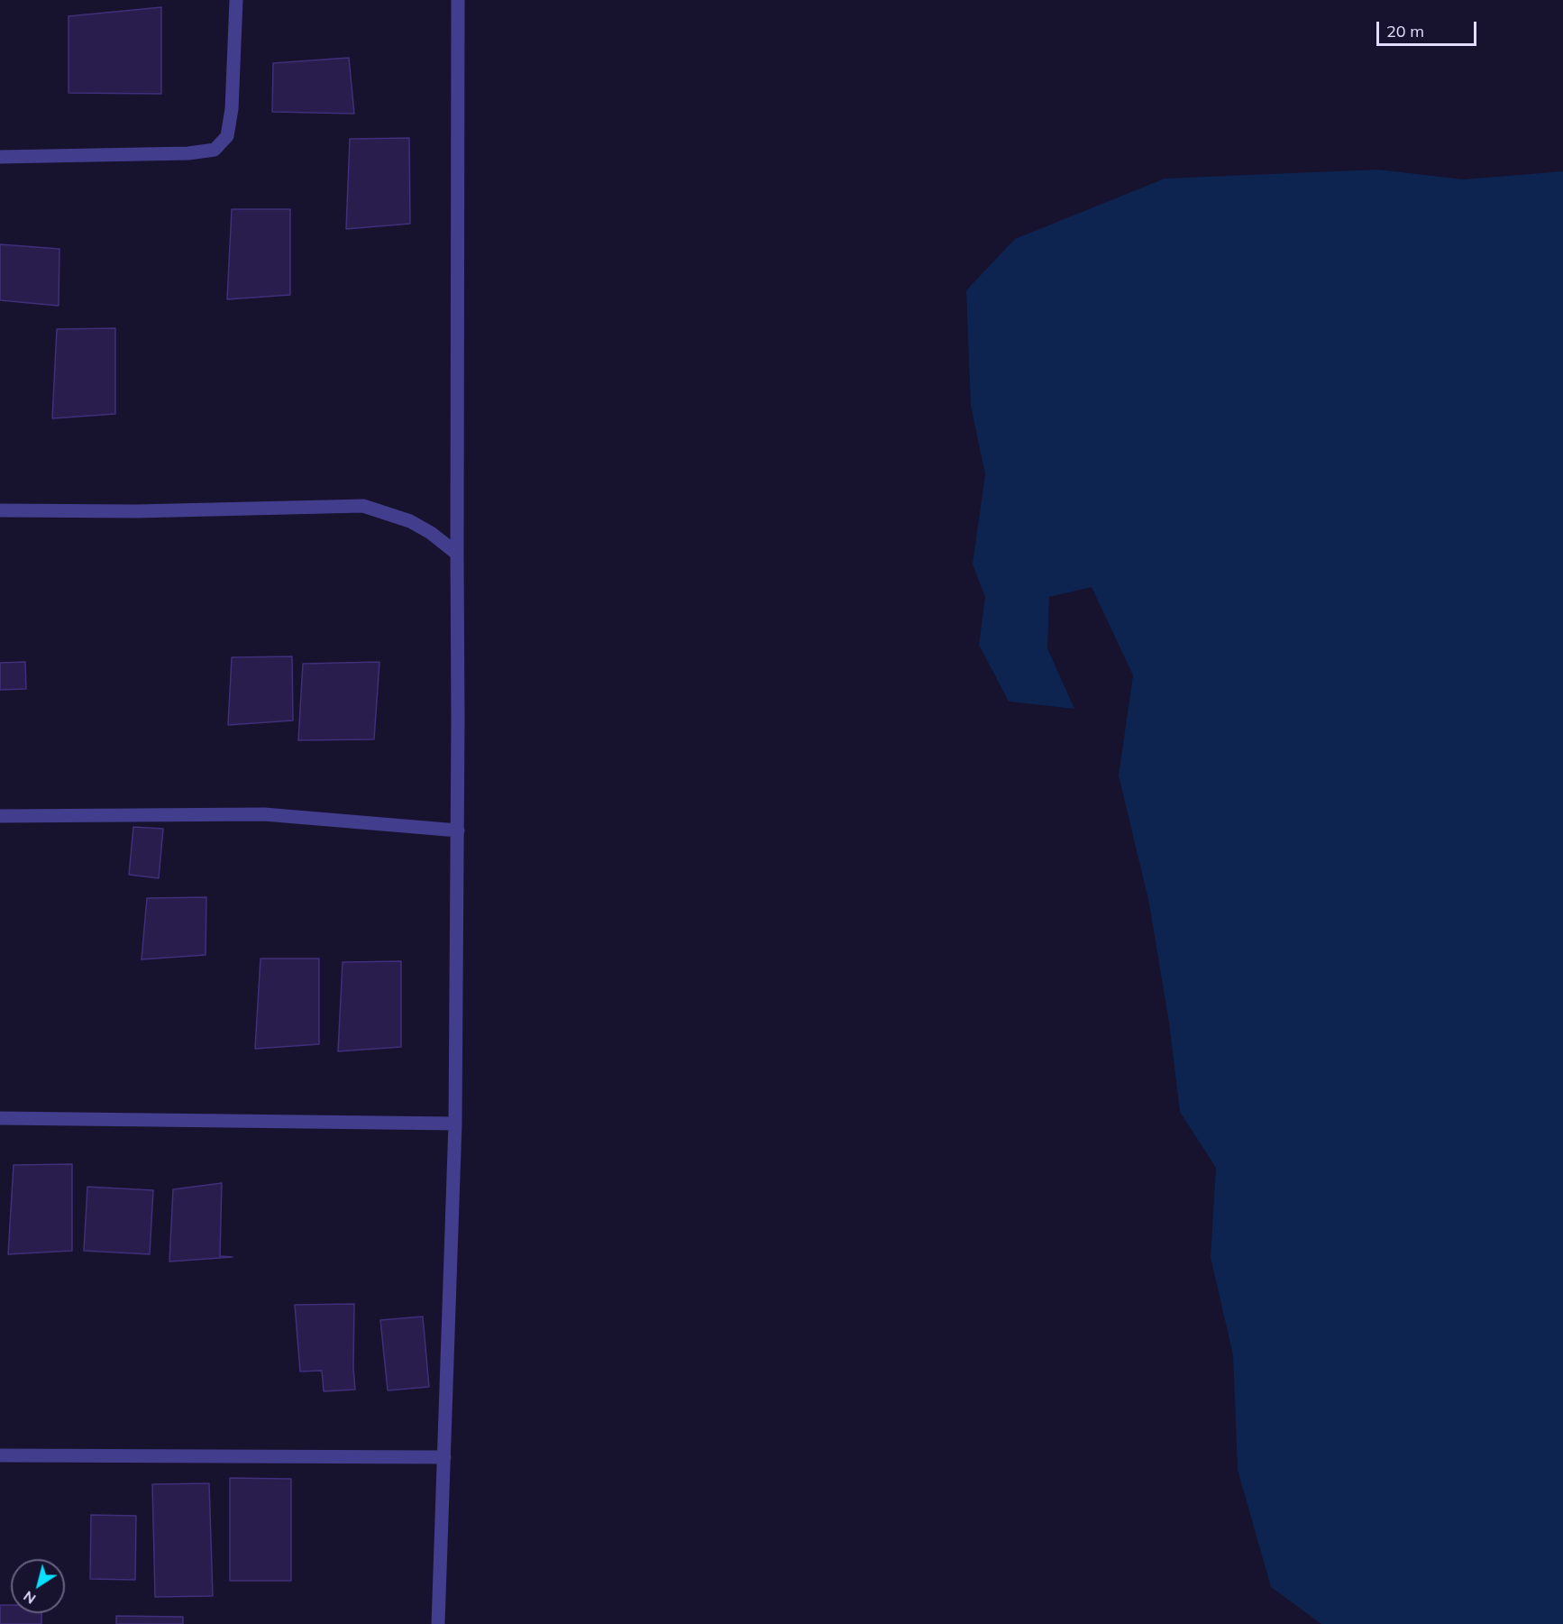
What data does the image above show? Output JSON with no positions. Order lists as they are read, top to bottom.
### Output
{
  "scale_bar": "20 m",
  "north": "bottom left"
}
